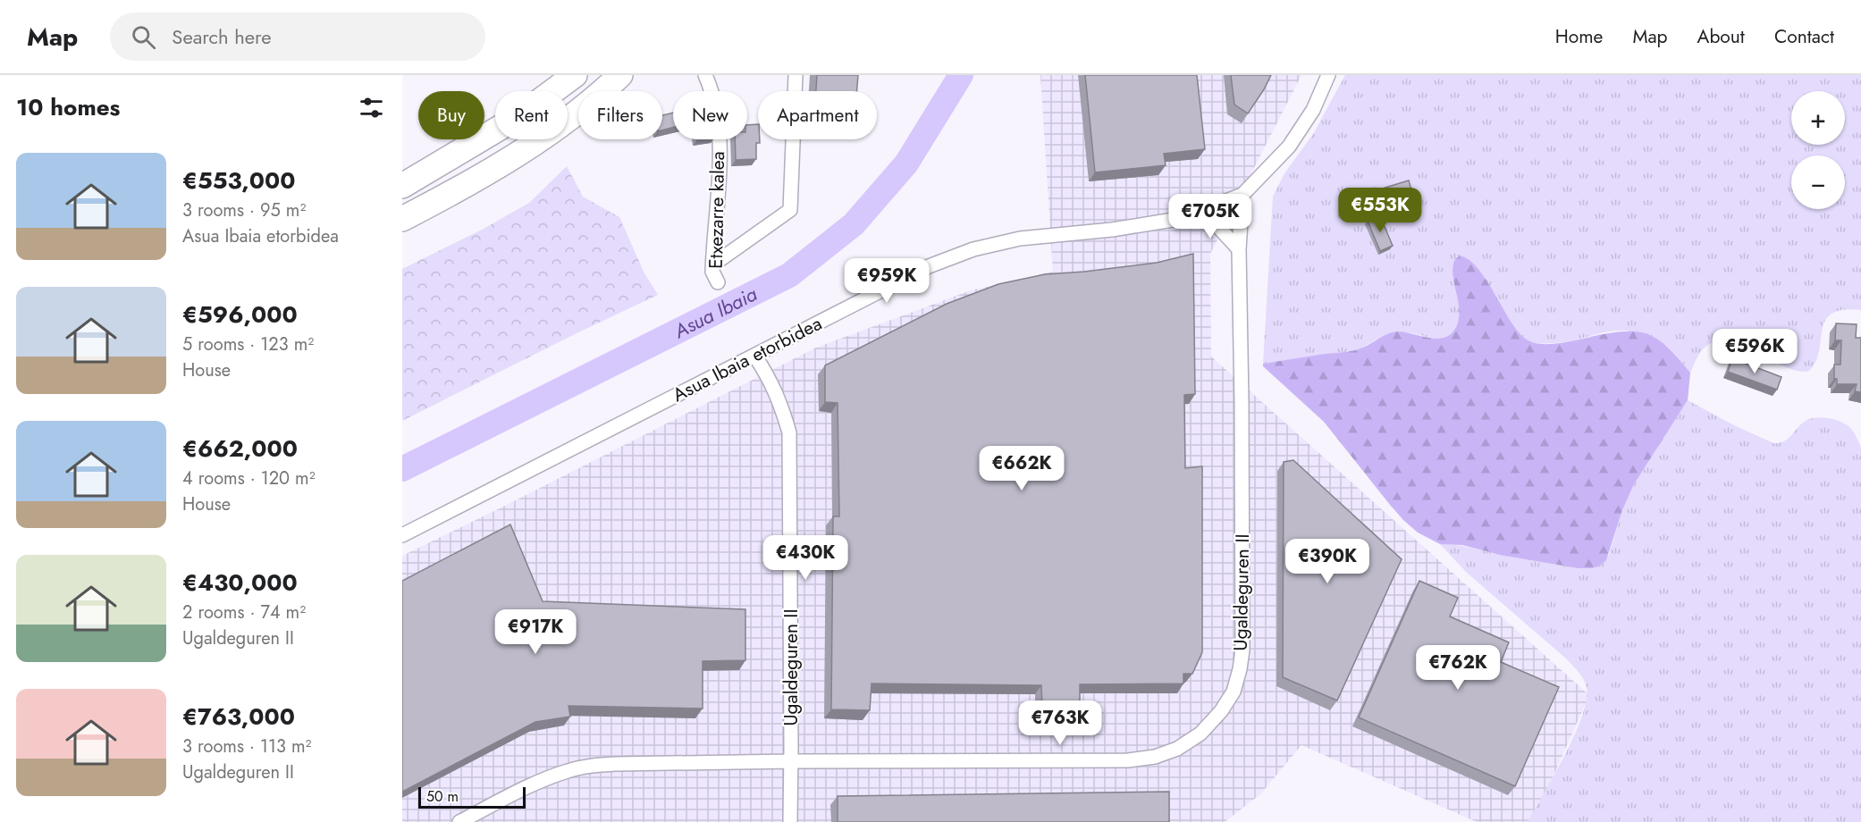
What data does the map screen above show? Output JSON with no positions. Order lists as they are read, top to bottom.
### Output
{
  "streets": {
    "street": ["Etxezarre kalea", "Asua Ibaia etorbidea", "Ugaldeguren II"]
  },
  "crossings": [
    ["Asua Ibaia etorbidea", "Ugaldeguren II"]
  ],
  "water": ["Asua Ibaia"],
  "scale_bar": "50 m",
  "page": {
    "header": "Map",
    "search": "Search here",
    "nav": [
      "Home",
      "Map",
      "About",
      "Contact"
    ],
    "heading": "10 homes",
    "map_buttons": ["+", "−"],
    "chip": [
      "Buy",
      "Rent",
      "Filters",
      "New",
      "Apartment"
    ],
    "list": [
      {
        "name": "€553,000",
        "note": "3 rooms · 95 m² · Asua Ibaia etorbidea"
      },
      {
        "name": "€596,000",
        "note": "5 rooms · 123 m² · House"
      },
      {
        "name": "€662,000",
        "note": "4 rooms · 120 m² · House"
      },
      {
        "name": "€430,000",
        "note": "2 rooms · 74 m² · Ugaldeguren II"
      },
      {
        "name": "€763,000",
        "note": "3 rooms · 113 m² · Ugaldeguren II"
      }
    ],
    "price": [
      "€553K",
      "€705K",
      "€959K",
      "€596K",
      "€662K",
      "€430K",
      "€390K",
      "€917K",
      "€762K",
      "€763K"
    ],
    "scale": "50 m"
  }
}
